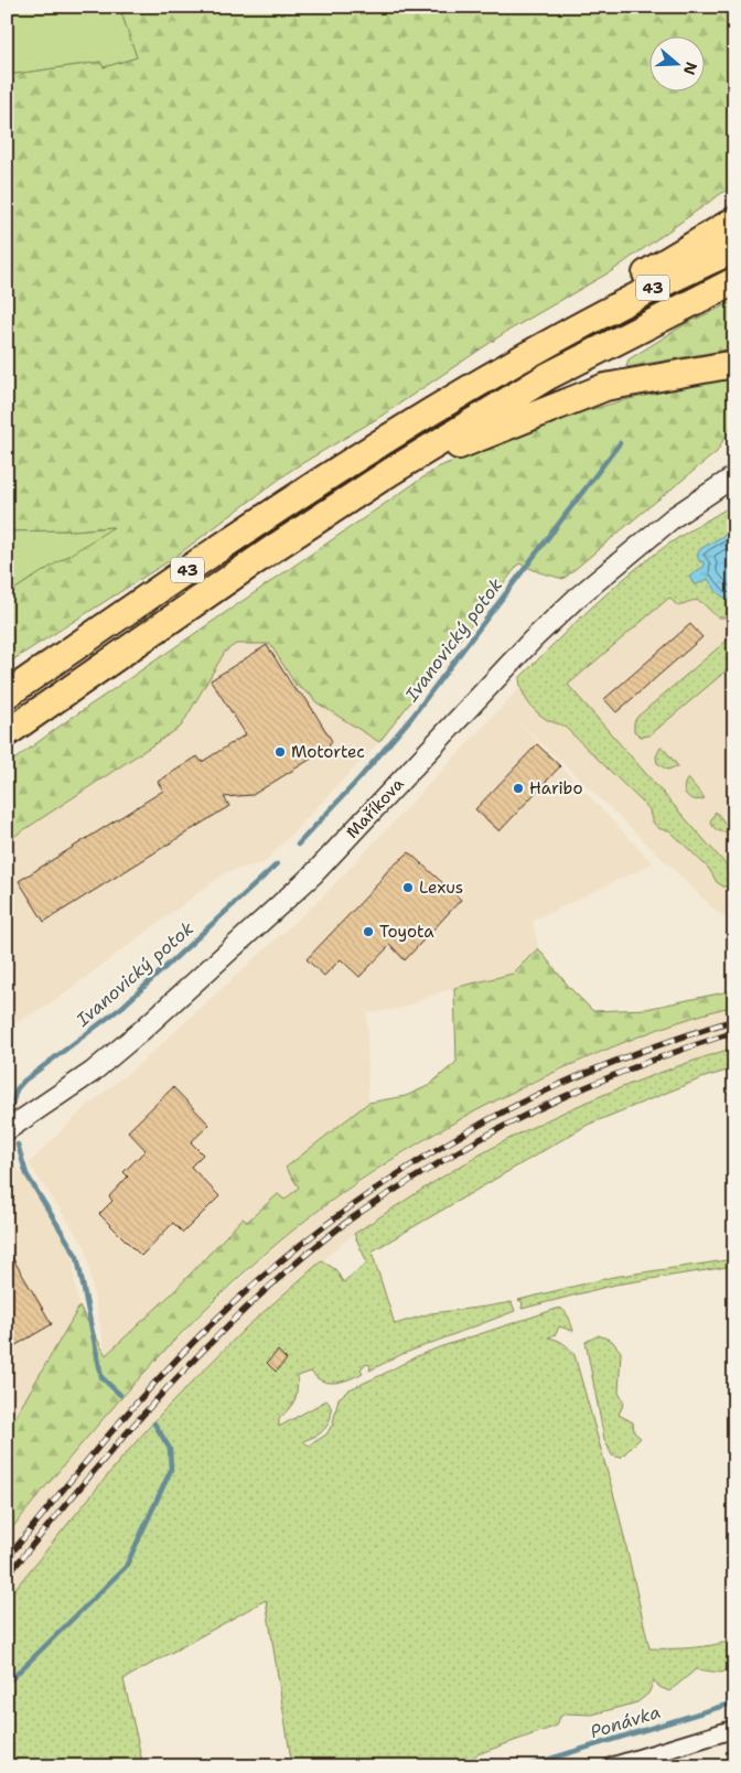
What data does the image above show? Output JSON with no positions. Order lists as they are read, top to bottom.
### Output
{
  "streets": {
    "highway": ["43"],
    "street": ["Maříkova"]
  },
  "water": ["Ivanovický potok", "Ponávka"],
  "places": [
    "Motortec",
    "Haribo",
    "Lexus",
    "Toyota"
  ],
  "north": "right"
}
